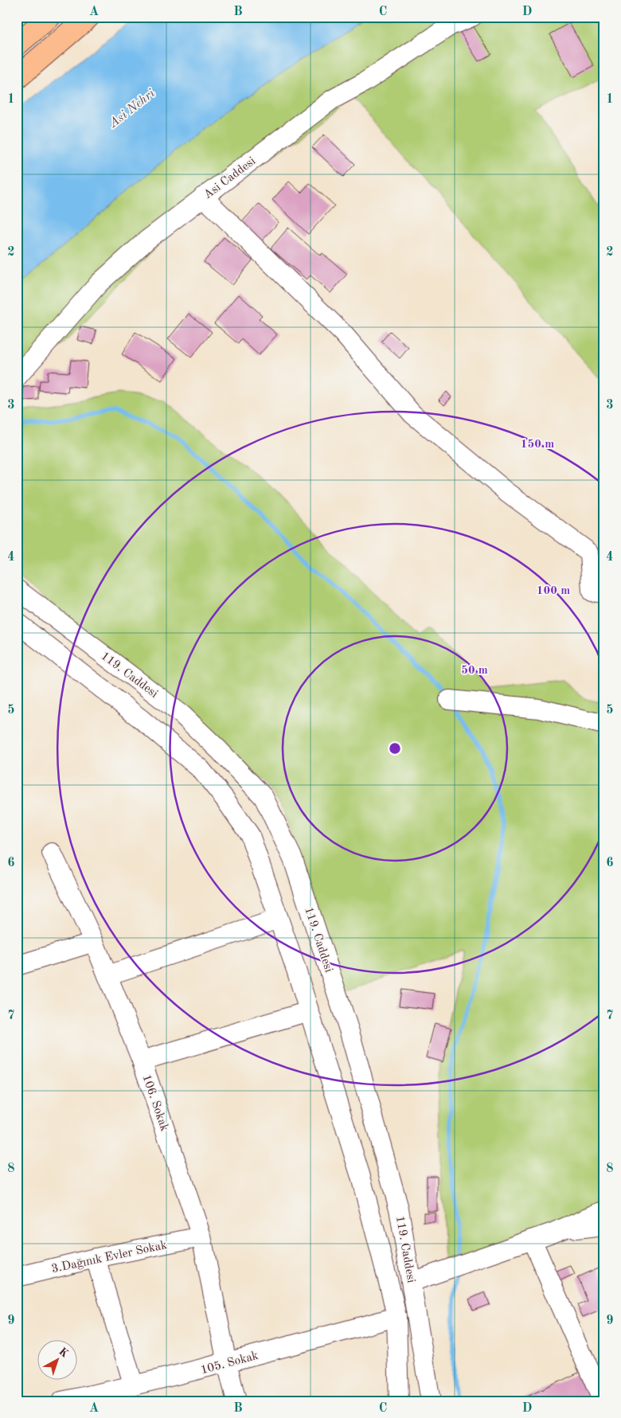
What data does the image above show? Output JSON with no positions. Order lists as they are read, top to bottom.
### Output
{
  "streets": {
    "street": [
      "Asi Caddesi",
      "119. Caddesi",
      "106. Sokak",
      "3.Dağınık Evler Sokak",
      "105. Sokak"
    ]
  },
  "crossings": [
    ["119. Caddesi", "105. Sokak"],
    ["106. Sokak", "3.Dağınık Evler Sokak"],
    ["106. Sokak", "105. Sokak"]
  ],
  "water": ["Asi Nehri"],
  "north": "top right",
  "grid": {
    "columns": [
      "A",
      "B",
      "C",
      "D"
    ],
    "rows": [
      "1",
      "2",
      "3",
      "4",
      "5",
      "6",
      "7",
      "8",
      "9"
    ]
  },
  "rings": ["150 m", "100 m", "50 m"]
}
